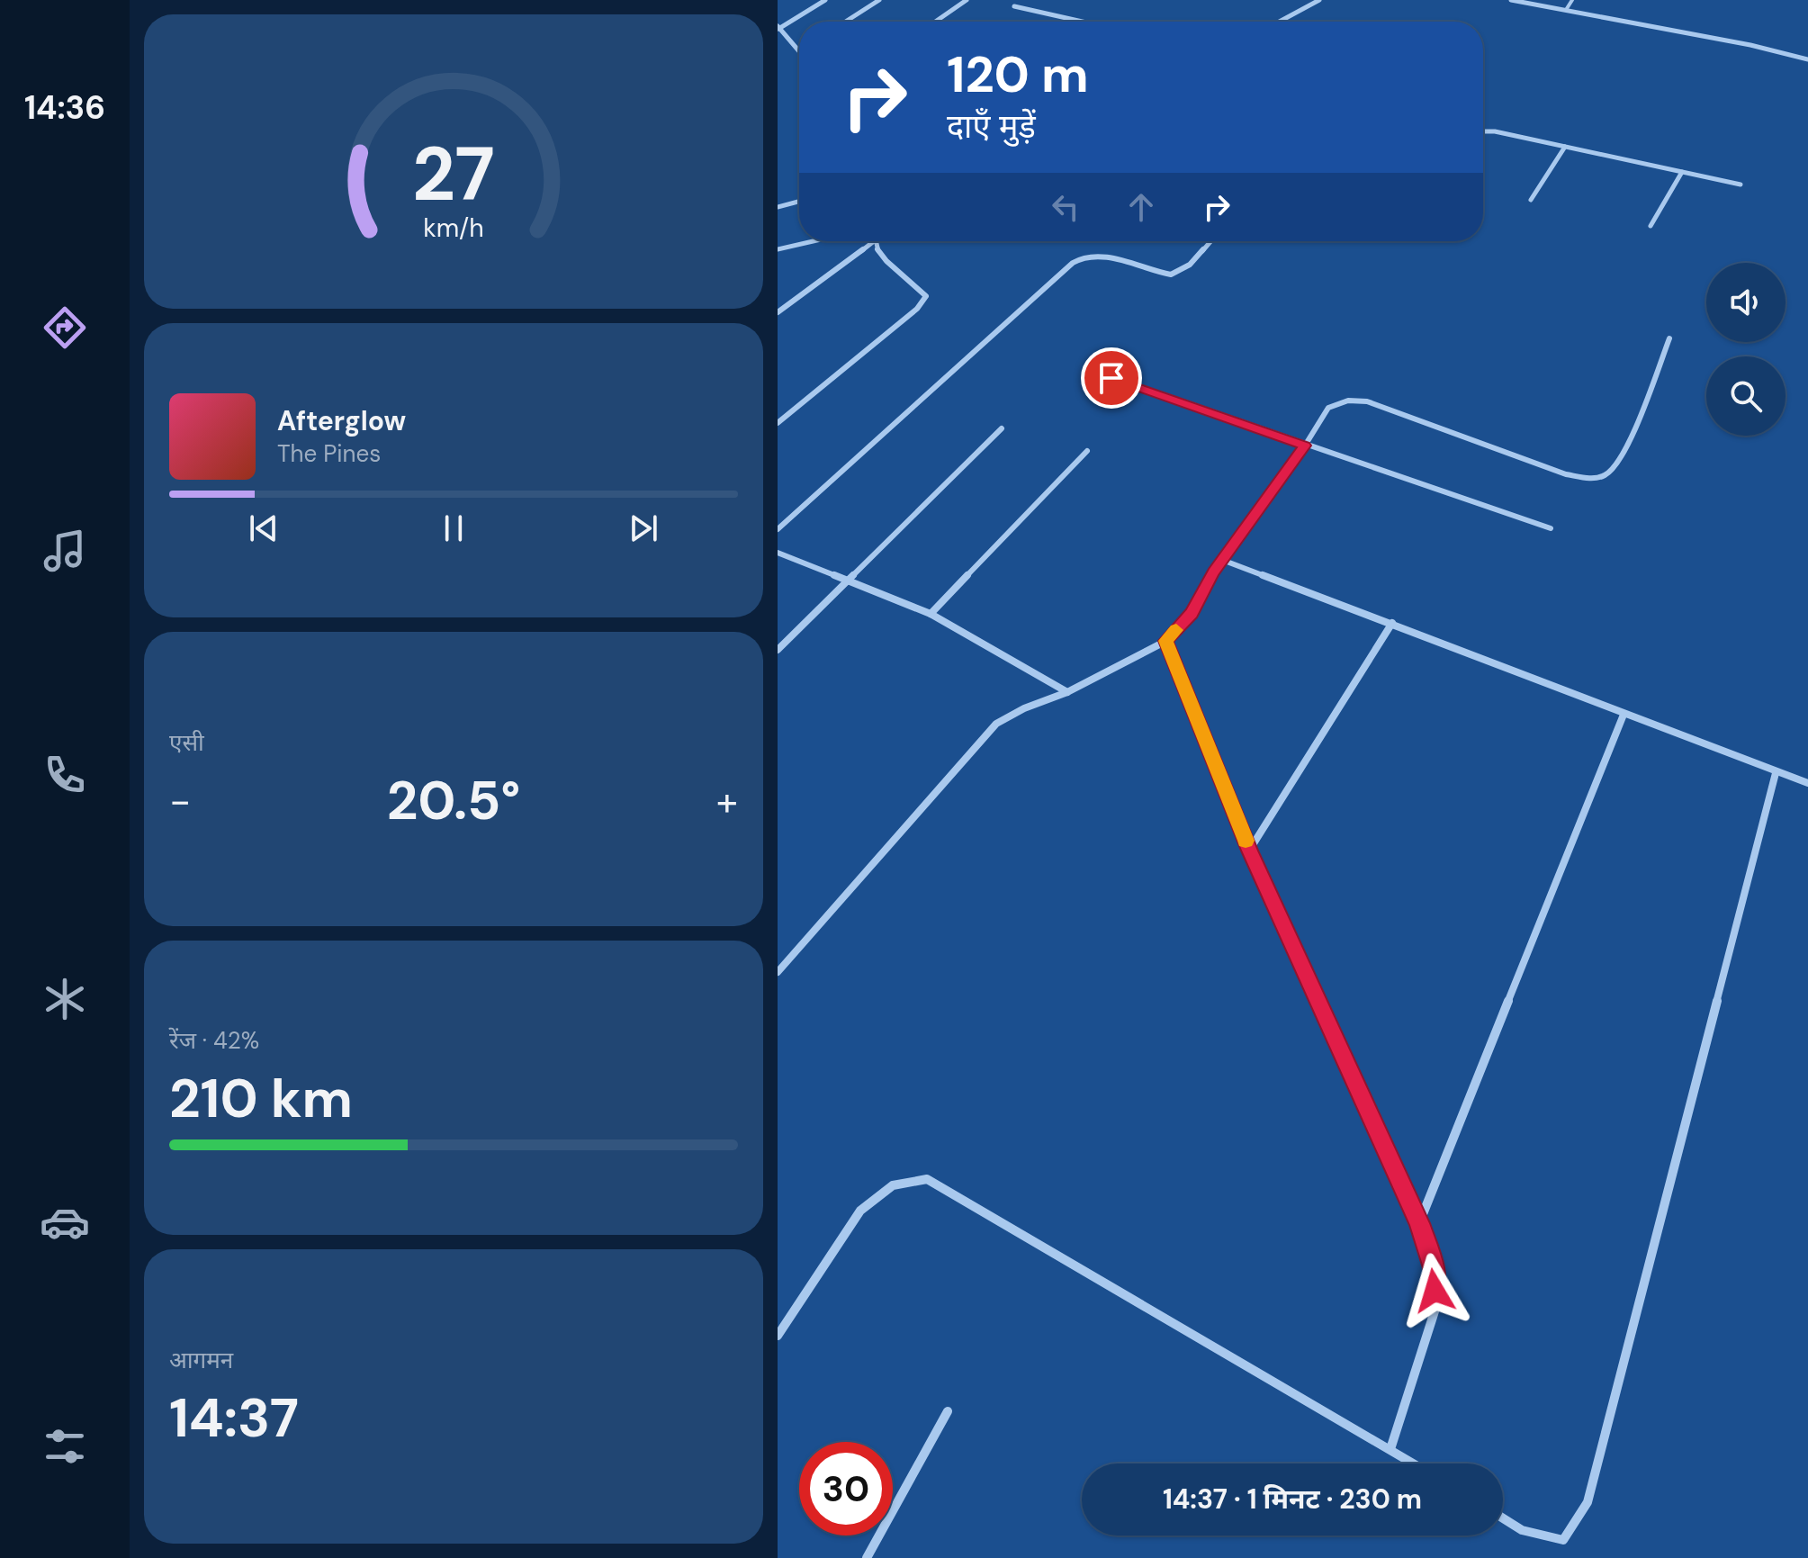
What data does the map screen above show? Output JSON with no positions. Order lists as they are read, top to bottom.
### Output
{
  "page": {
    "tabs": "14:36",
    "turn": ["120 m", "दाएँ मुड़ें"],
    "song": ["Afterglow", "The Pines"],
    "tile": [
      "एसी",
      ["रेंज · 42%", "210 km"],
      ["आगमन", "14:37"]
    ],
    "heat": ["−", "20.5°", "+"],
    "limit": "30",
    "trip": "14:37 · 1 मिनट · 230 m",
    "gauge": ["27", "km/h"]
  }
}
